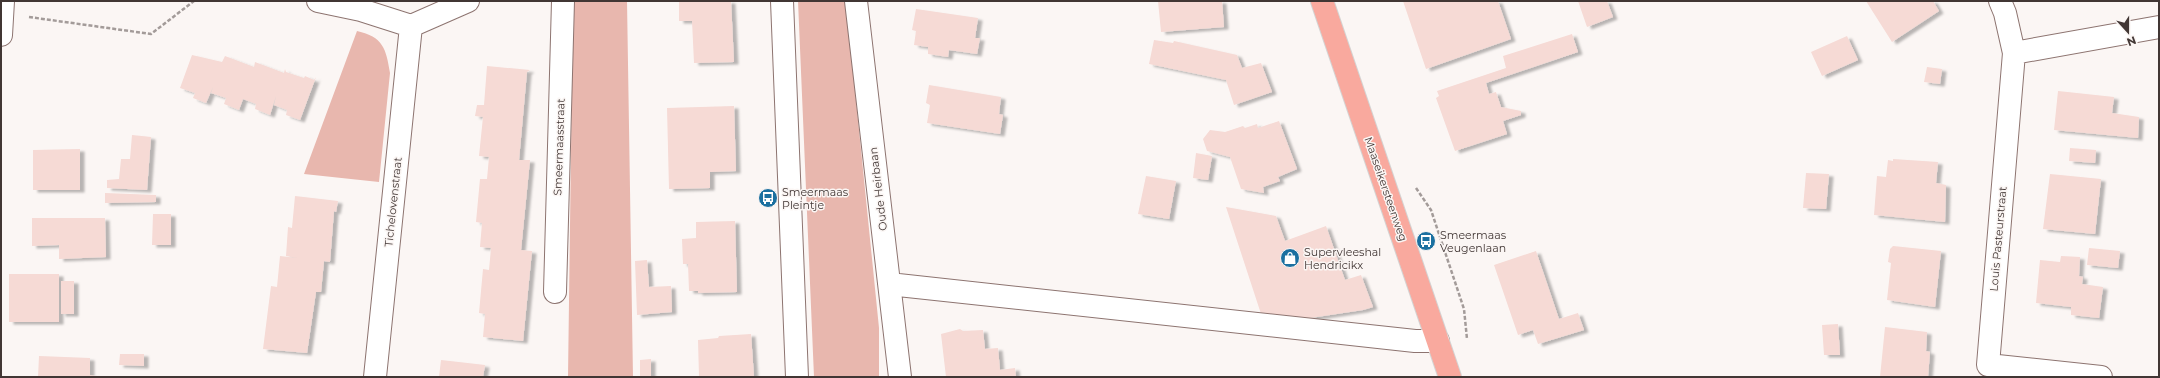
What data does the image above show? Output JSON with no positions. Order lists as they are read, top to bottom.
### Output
{
  "streets": {
    "main road": ["Maaseikersteenweg"],
    "street": [
      "Smeermaasstraat",
      "Oude Heirbaan",
      "Tichelovenstraat",
      "Louis Pasteurstraat"
    ]
  },
  "places": {
    "bus stop": ["Smeermaas Pleintje", "Smeermaas Veugenlaan"],
    "shop": ["Supervleeshal Hendricikx"]
  },
  "north": "bottom"
}
